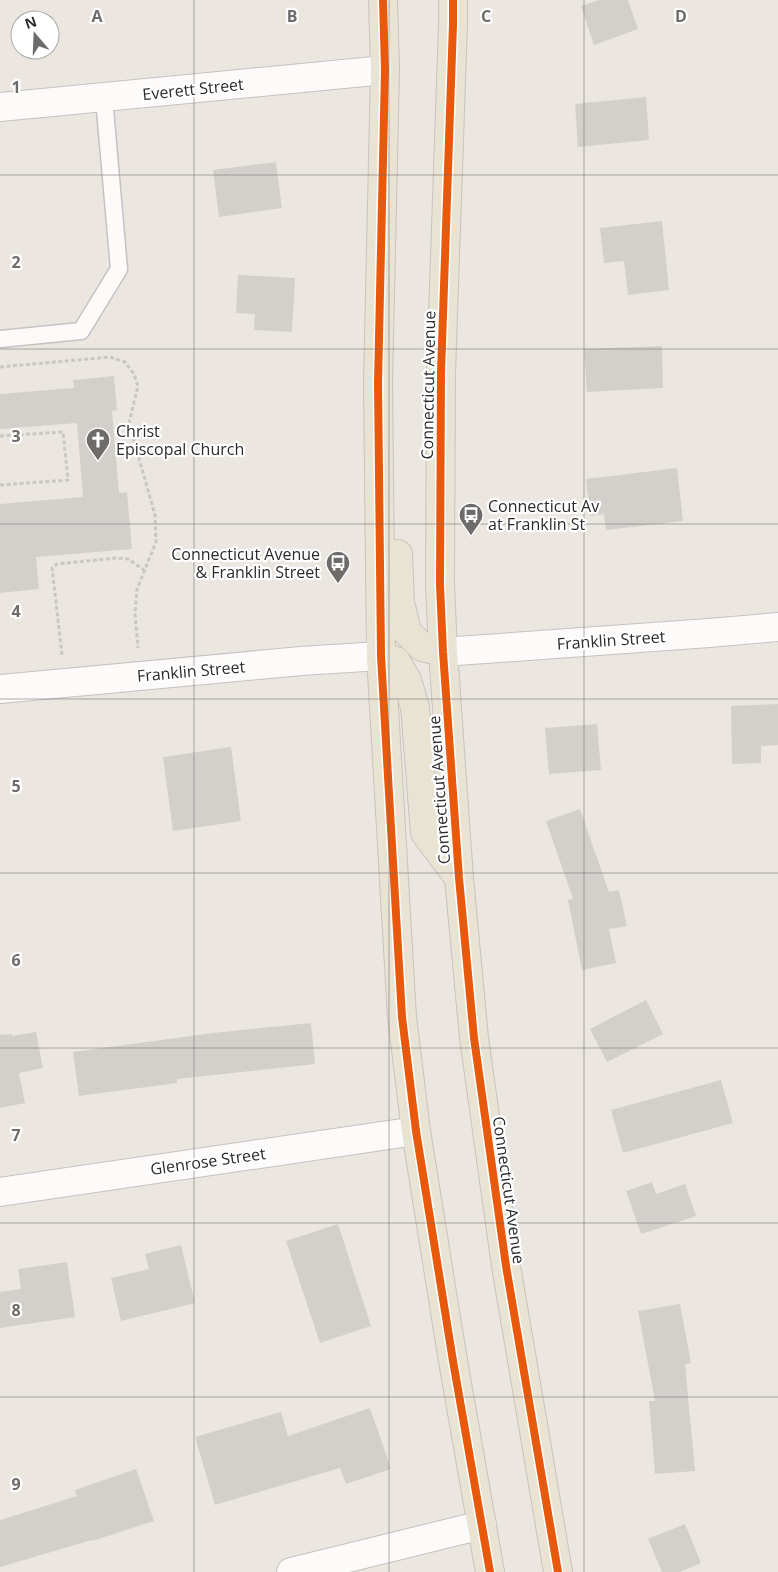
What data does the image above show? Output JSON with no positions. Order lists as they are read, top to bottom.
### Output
{
  "streets": {
    "main road": ["Connecticut Avenue"],
    "street": ["Everett Street", "Franklin Street", "Glenrose Street"]
  },
  "crossings": [
    ["Connecticut Avenue", "Franklin Street"]
  ],
  "places": {
    "church": ["Christ Episcopal Church"],
    "bus stop": ["Connecticut Av at Franklin St", "Connecticut Avenue & Franklin Street"]
  },
  "north": "top",
  "grid": {
    "columns": [
      "A",
      "B",
      "C",
      "D"
    ],
    "rows": [
      "1",
      "2",
      "3",
      "4",
      "5",
      "6",
      "7",
      "8",
      "9"
    ]
  }
}
